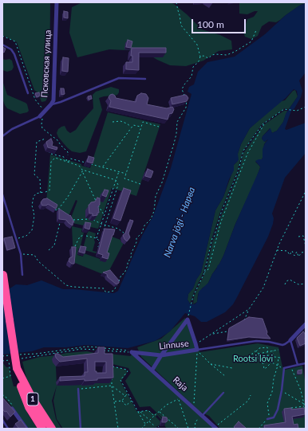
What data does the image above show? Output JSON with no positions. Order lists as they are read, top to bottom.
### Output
{
  "streets": {
    "highway": ["1"],
    "street": ["Псковская улица", "Linnuse", "Raja"]
  },
  "crossings": [
    ["Linnuse", "Raja"]
  ],
  "water": ["Narva jõgi - Нарва"],
  "parks": ["Rootsi lõvi"],
  "scale_bar": "100 m"
}
